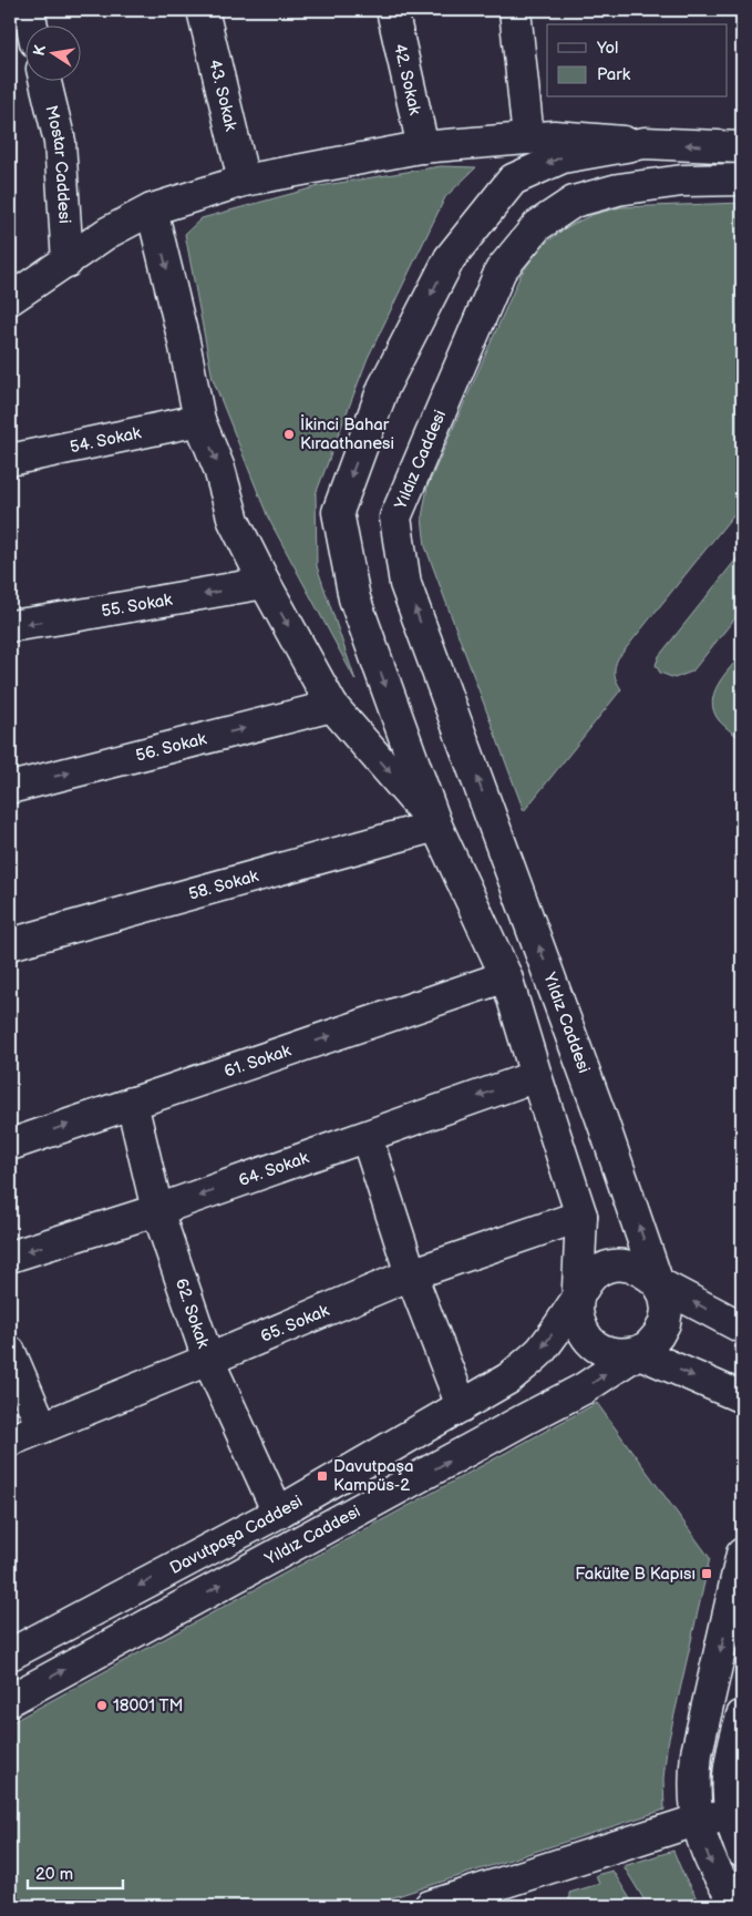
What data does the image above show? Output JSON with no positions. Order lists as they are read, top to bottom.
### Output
{
  "streets": {
    "street": [
      "42. Sokak",
      "43. Sokak",
      "Mostar Caddesi",
      "54. Sokak",
      "Yıldız Caddesi",
      "55. Sokak",
      "56. Sokak",
      "58. Sokak",
      "61. Sokak",
      "64. Sokak",
      "62. Sokak",
      "65. Sokak",
      "Davutpaşa Caddesi"
    ]
  },
  "crossings": [
    ["Yıldız Caddesi", "Davutpaşa Caddesi"],
    ["61. Sokak", "62. Sokak"],
    ["64. Sokak", "62. Sokak"],
    ["62. Sokak", "65. Sokak"],
    ["62. Sokak", "Davutpaşa Caddesi"]
  ],
  "one_way": [
    "55. Sokak",
    "56. Sokak",
    "61. Sokak",
    "64. Sokak",
    "Davutpaşa Caddesi"
  ],
  "places": {
    "other": ["İkinci Bahar Kıraathanesi", "18001 TM"],
    "transit": ["Davutpaşa Kampüs-2", "Fakülte B Kapısı"]
  },
  "legend": ["Yol", "Park"],
  "scale_bar": "20 m",
  "north": "left"
}
